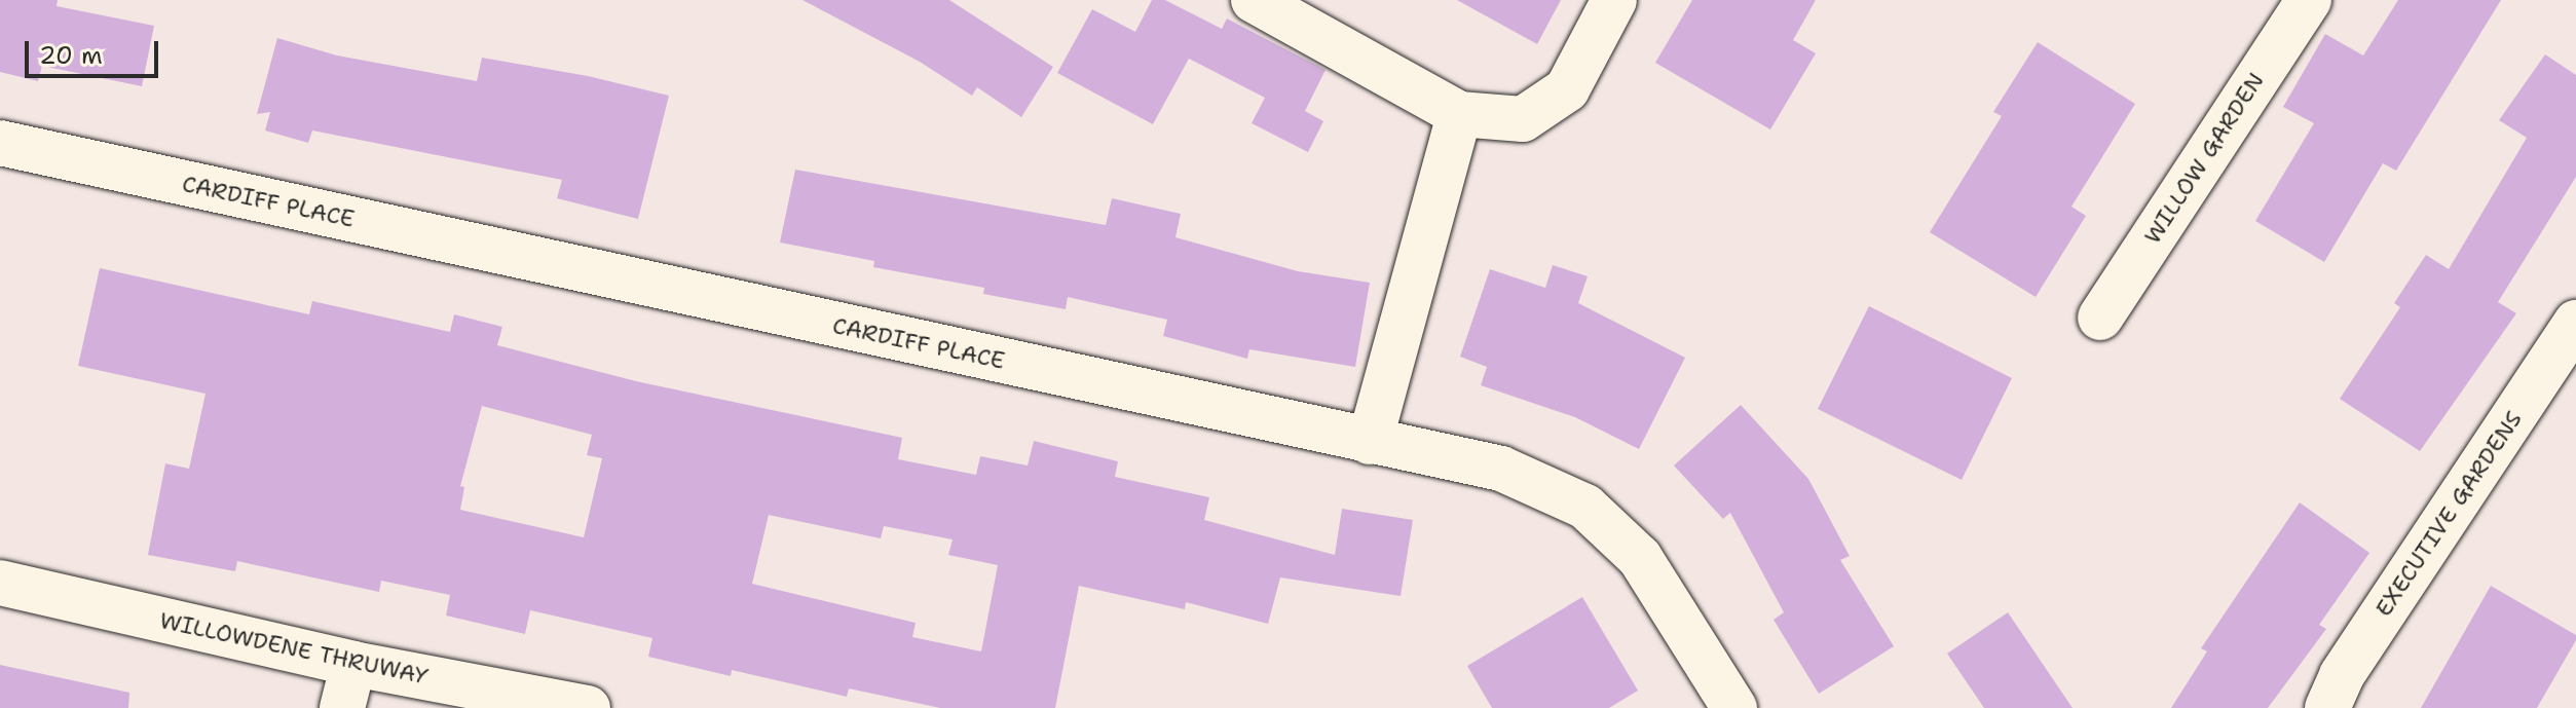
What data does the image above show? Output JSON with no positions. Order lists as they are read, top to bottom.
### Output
{
  "streets": {
    "street": [
      "WILLOW GARDEN",
      "CARDIFF PLACE",
      "EXECUTIVE GARDENS",
      "WILLOWDENE THRUWAY"
    ]
  },
  "scale_bar": "20 m"
}
